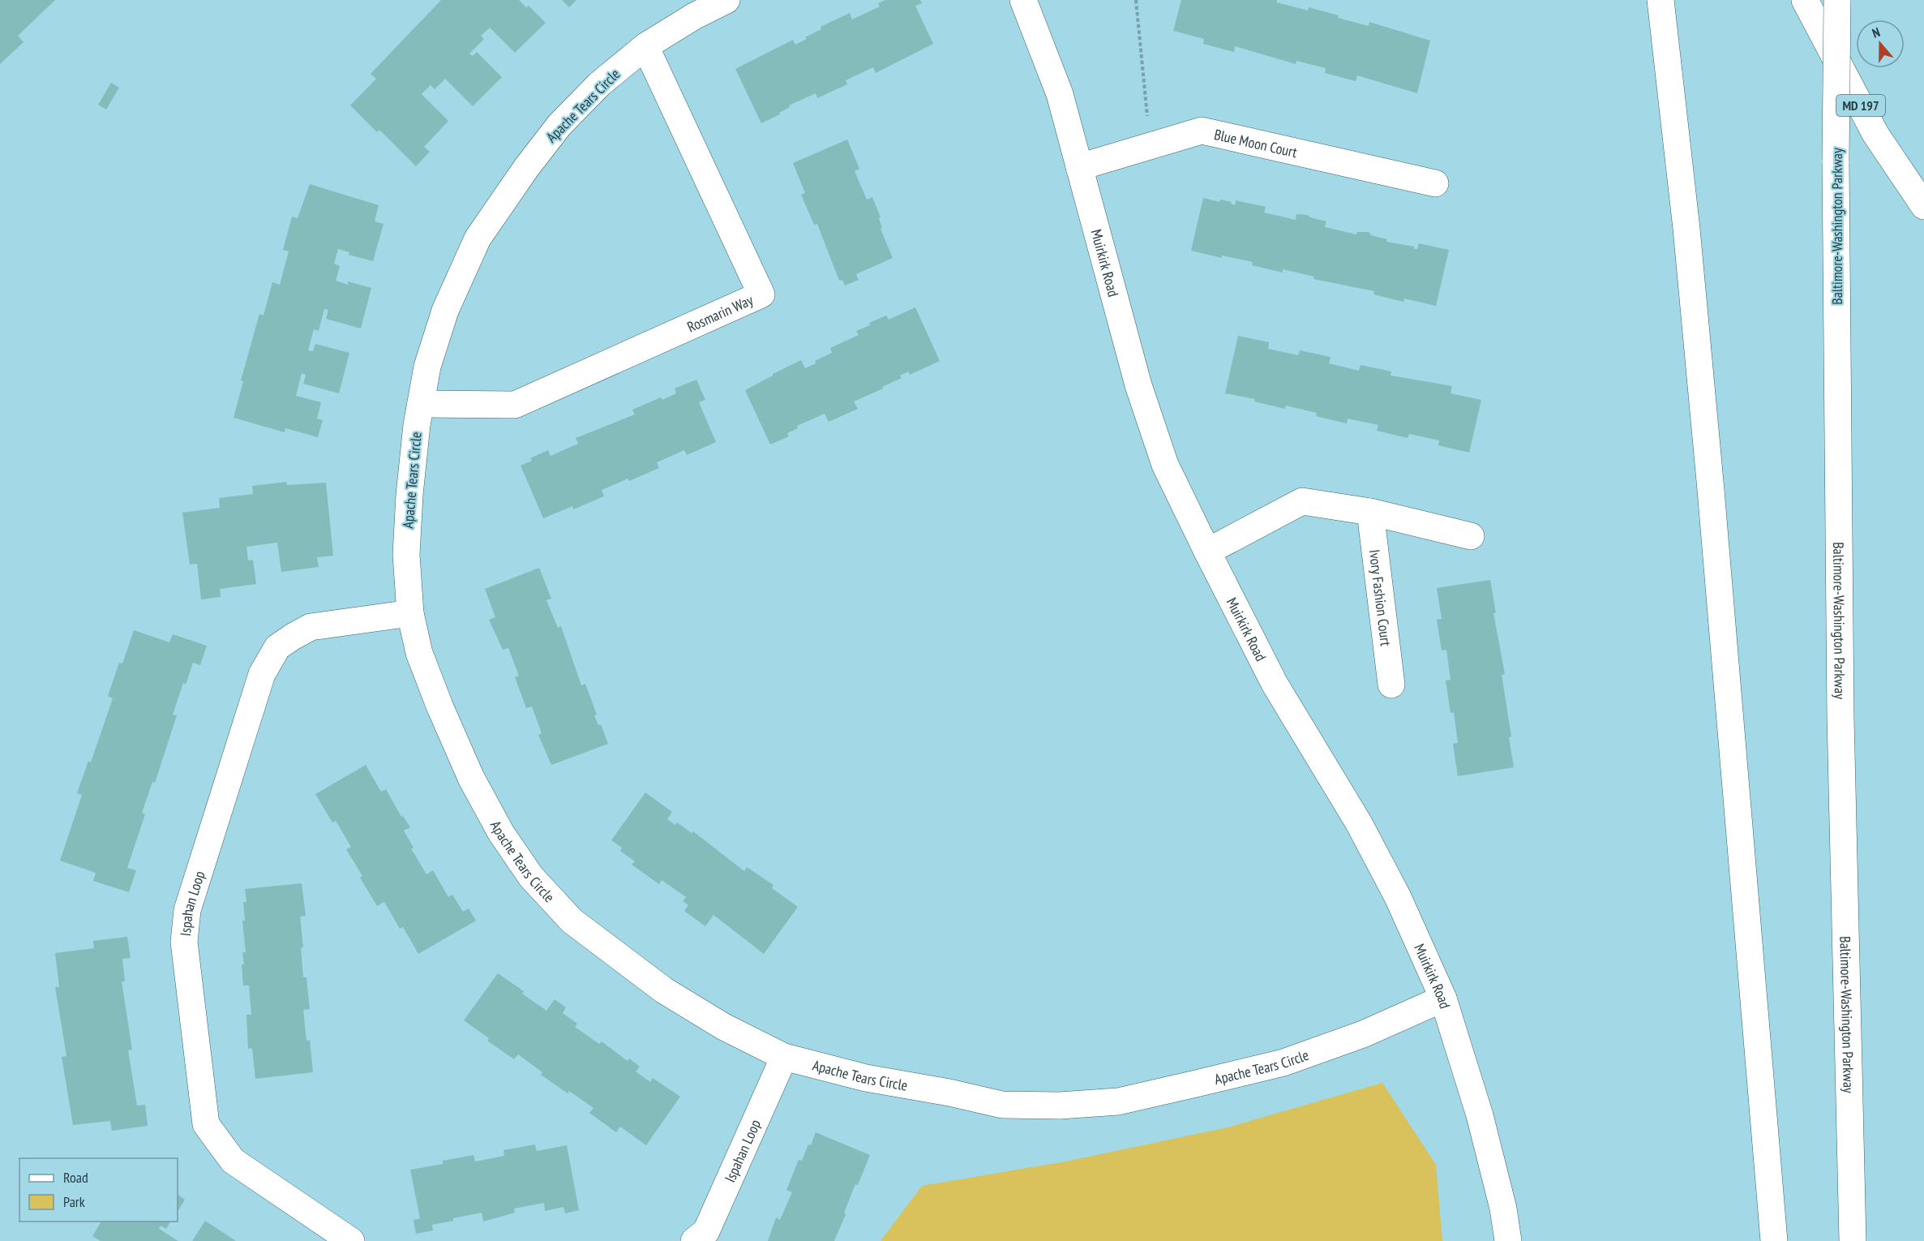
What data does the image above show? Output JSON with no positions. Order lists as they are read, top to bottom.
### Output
{
  "streets": {
    "main road": [
      "Apache Tears Circle",
      "MD 197",
      "Blue Moon Court",
      "Baltimore-Washington Parkway",
      "Muirkirk Road",
      "Rosmarin Way",
      "Ivory Fashion Court",
      "Ispahan Loop"
    ]
  },
  "crossings": [
    ["Apache Tears Circle", "Muirkirk Road"],
    ["Apache Tears Circle", "Rosmarin Way"],
    ["Apache Tears Circle", "Ispahan Loop"],
    ["Blue Moon Court", "Muirkirk Road"]
  ],
  "legend": ["Road", "Park"],
  "north": "top"
}
